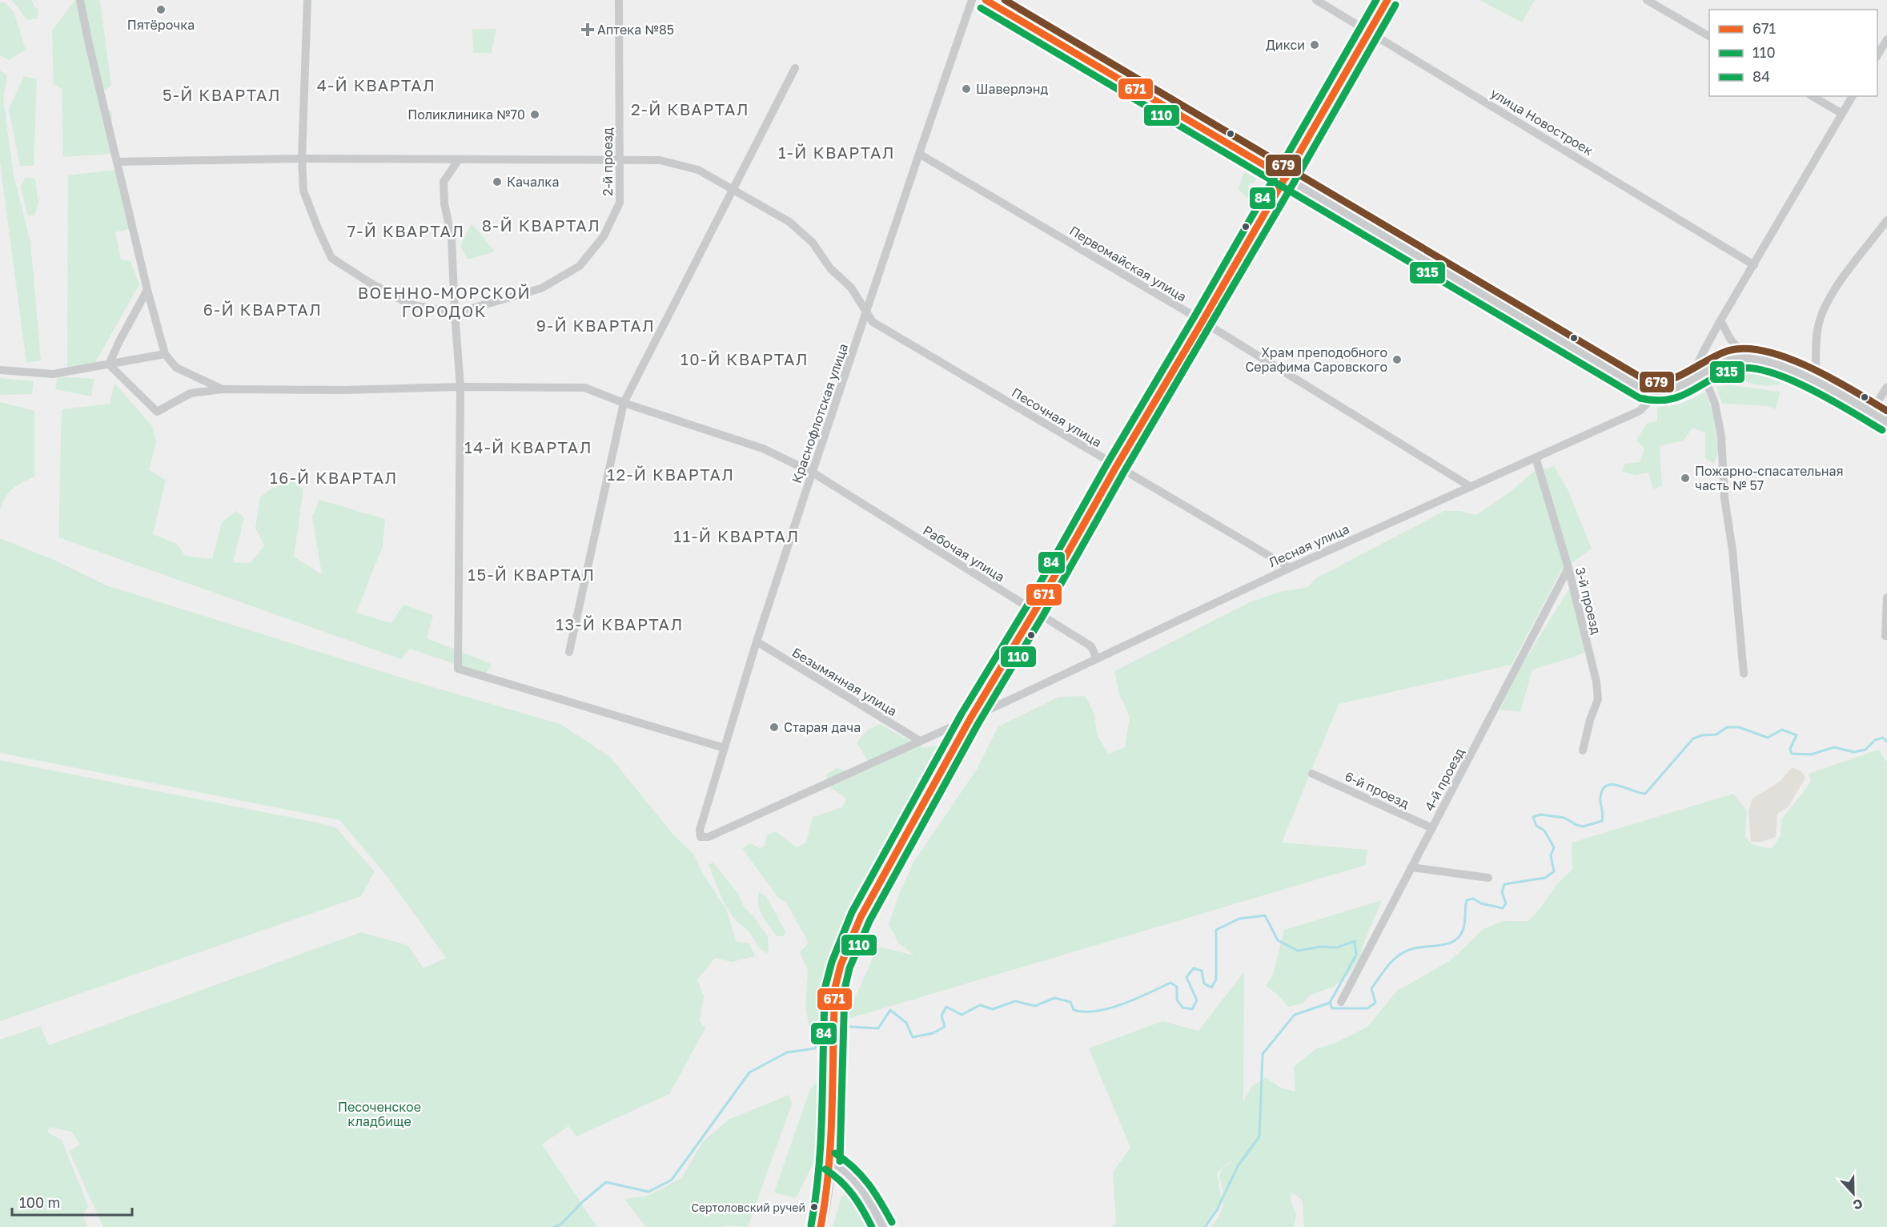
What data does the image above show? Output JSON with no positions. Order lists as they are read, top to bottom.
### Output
{
  "streets": {
    "street": [
      "улица Новостроек",
      "2-й проезд",
      "Первомайская улица",
      "Краснофлотская улица",
      "Песочная улица",
      "Лесная улица",
      "Рабочая улица",
      "3-й проезд",
      "Безымянная улица",
      "4-й проезд",
      "6-й проезд"
    ]
  },
  "crossings": [
    ["2-й проезд", "Песочная улица"],
    ["Первомайская улица", "Краснофлотская улица"],
    ["Первомайская улица", "Лесная улица"],
    ["Краснофлотская улица", "Песочная улица"],
    ["Краснофлотская улица", "Лесная улица"],
    ["Краснофлотская улица", "Рабочая улица"],
    ["Краснофлотская улица", "Безымянная улица"],
    ["Песочная улица", "Лесная улица"],
    ["Лесная улица", "Рабочая улица"],
    ["Лесная улица", "3-й проезд"],
    ["Лесная улица", "Безымянная улица"],
    ["3-й проезд", "4-й проезд"],
    ["4-й проезд", "6-й проезд"]
  ],
  "districts": [
    "4-Й КВАРТАЛ",
    "5-Й КВАРТАЛ",
    "2-Й КВАРТАЛ",
    "1-Й КВАРТАЛ",
    "8-Й КВАРТАЛ",
    "7-Й КВАРТАЛ",
    "ВОЕННО-МОРСКОЙ ГОРОДОК",
    "6-Й КВАРТАЛ",
    "9-Й КВАРТАЛ",
    "10-Й КВАРТАЛ",
    "14-Й КВАРТАЛ",
    "12-Й КВАРТАЛ",
    "16-Й КВАРТАЛ",
    "11-Й КВАРТАЛ",
    "15-Й КВАРТАЛ",
    "13-Й КВАРТАЛ"
  ],
  "parks": ["Песоченское кладбище"],
  "places": {
    "other": [
      "Пятёрочка",
      "Дикси",
      "Шаверлэнд",
      "Поликлиника №70",
      "Качалка",
      "Храм преподобного Серафима Саровского",
      "Пожарно-спасательная часть № 57",
      "Старая дача",
      "Сертоловский ручей"
    ],
    "health": ["Аптека №85"]
  },
  "lines": [
    "transit line 671",
    "transit line 84",
    "transit line 679",
    "transit line 315",
    "transit line 110"
  ],
  "legend": ["671", "110", "84"],
  "scale_bar": "100 m",
  "north": "bottom"
}
